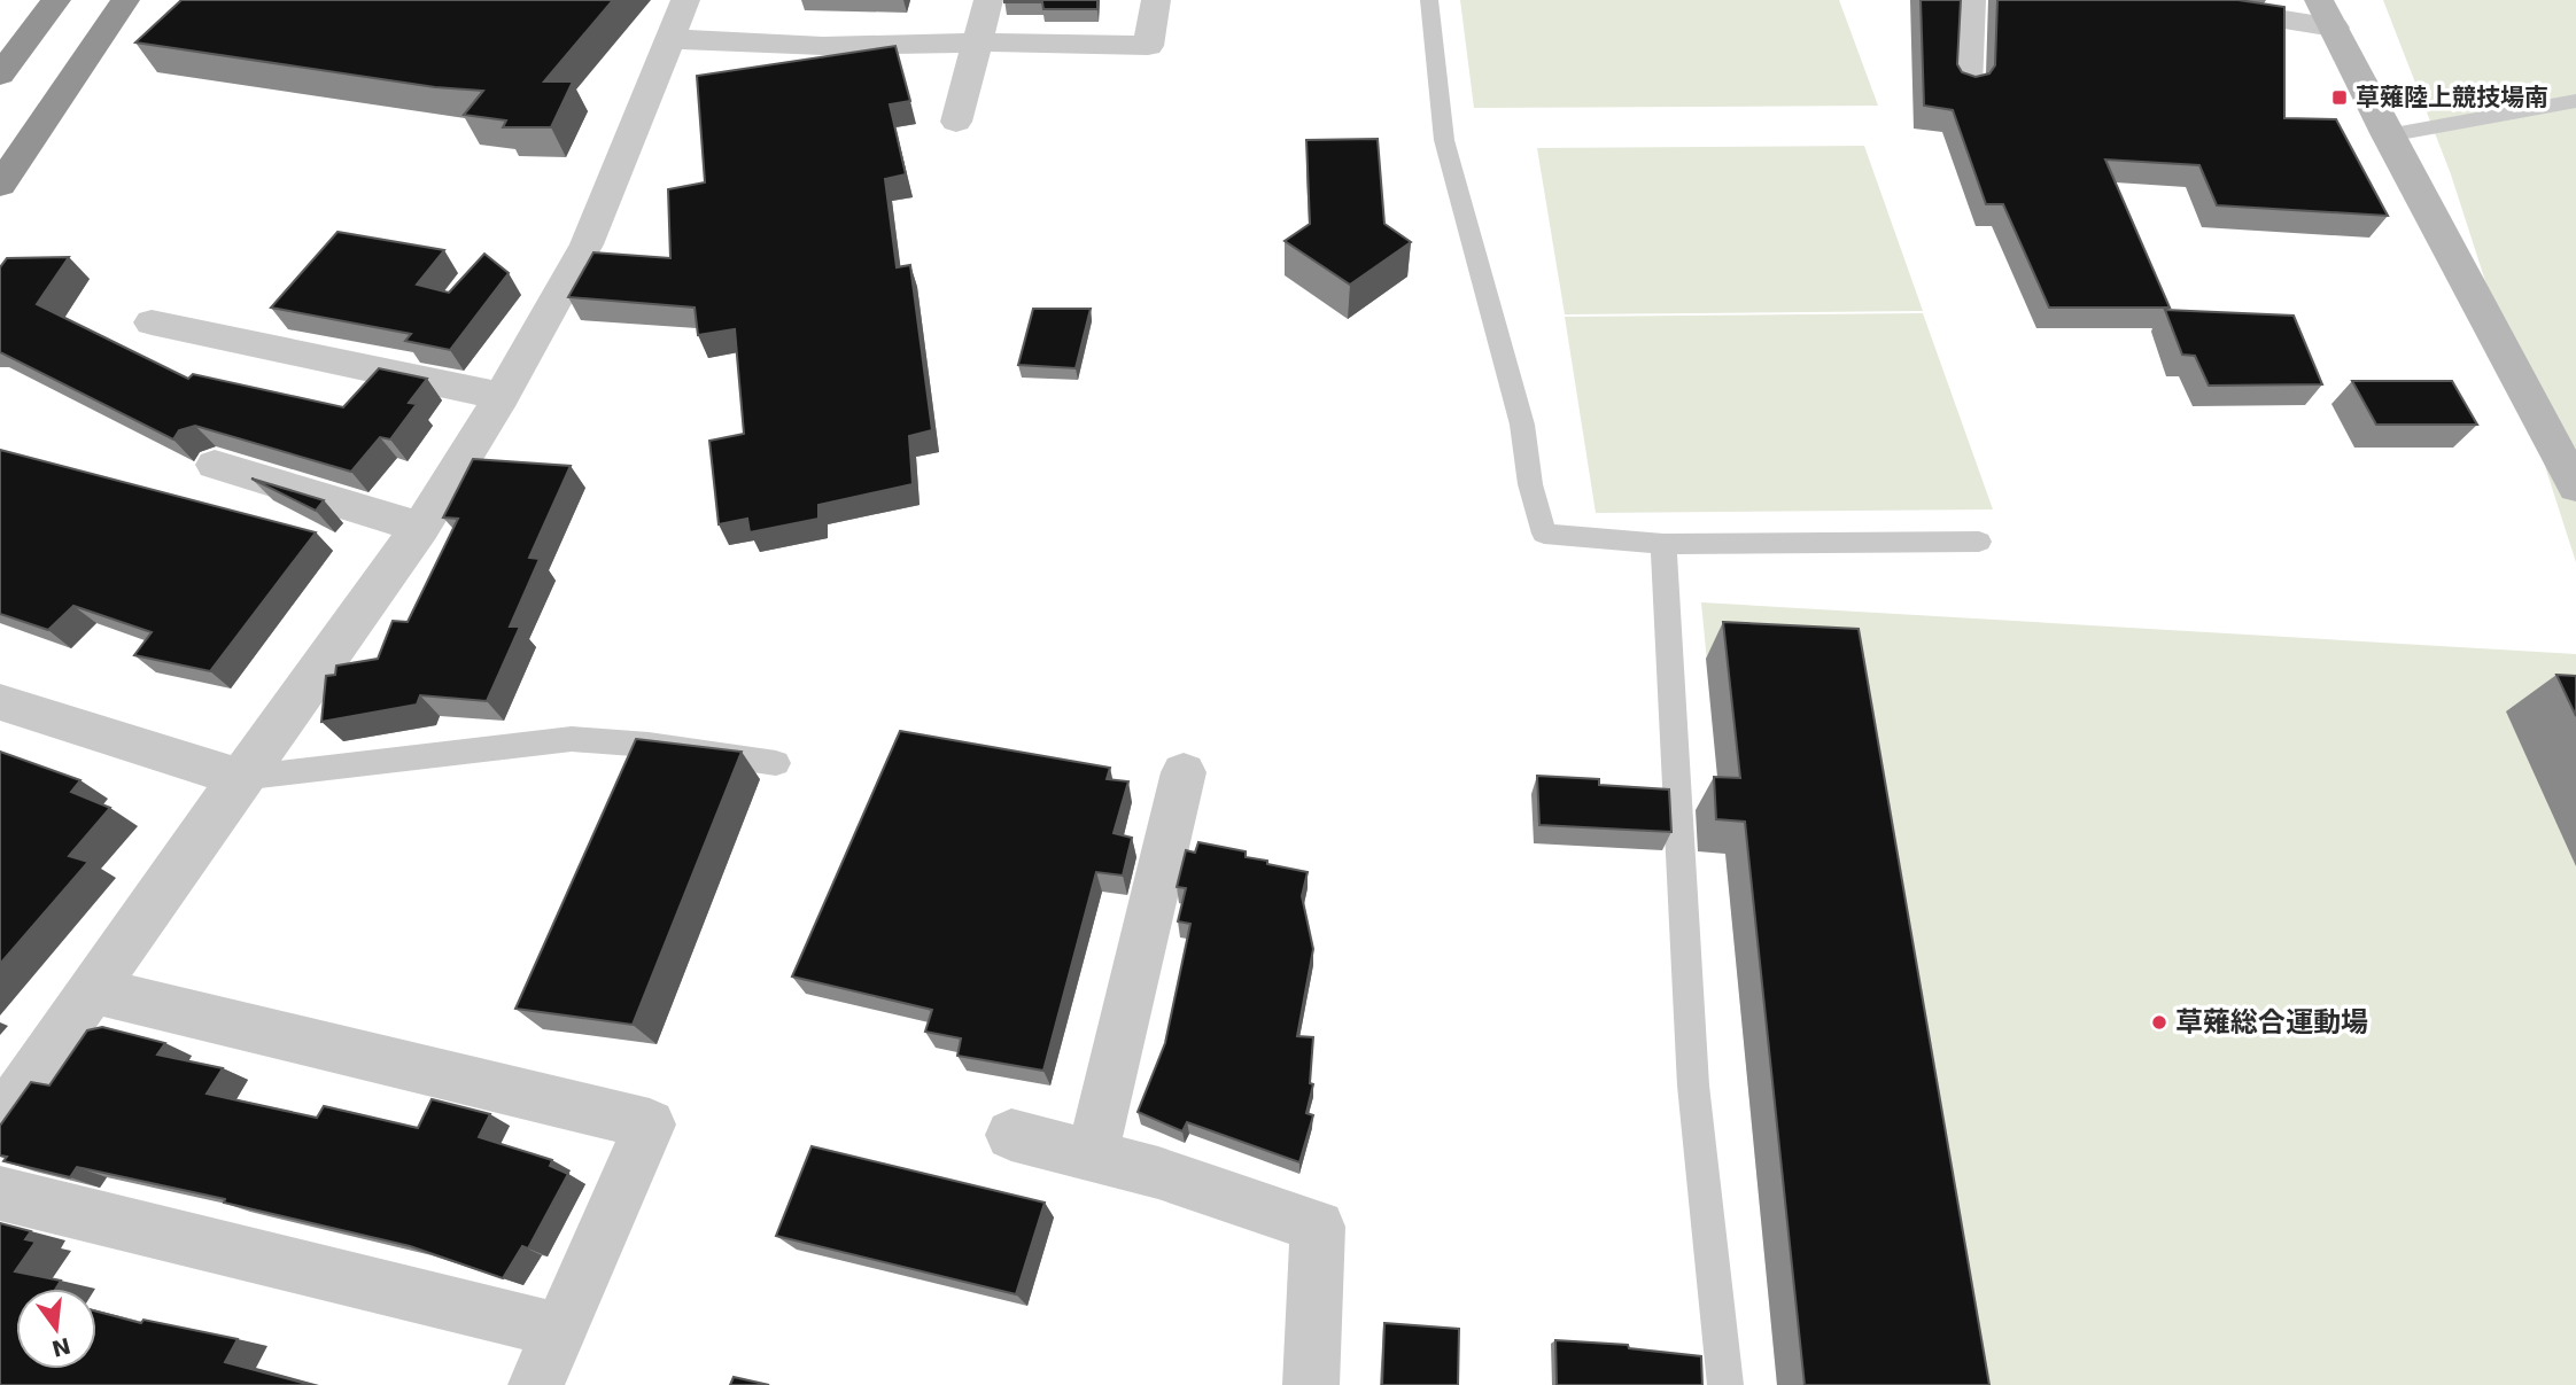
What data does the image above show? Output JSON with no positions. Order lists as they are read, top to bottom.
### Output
{
  "places": {
    "transit": ["草薙陸上競技場南"],
    "other": ["草薙総合運動場"]
  },
  "north": "bottom"
}
